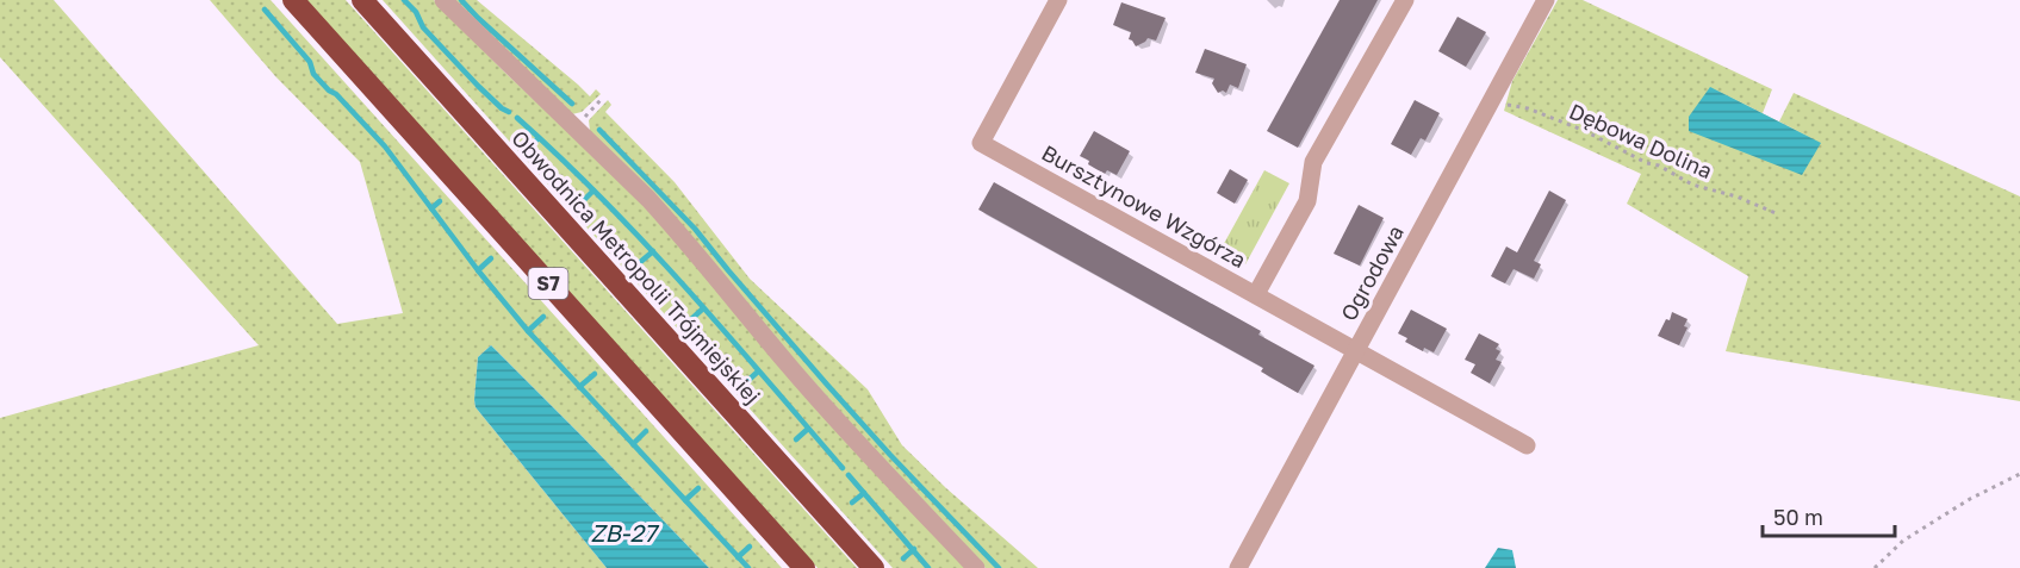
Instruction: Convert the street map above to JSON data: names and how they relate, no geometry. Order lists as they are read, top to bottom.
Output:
{
  "streets": {
    "highway": ["Obwodnica Metropolii Trójmiejskiej", "S7"],
    "street": ["Bursztynowe Wzgórza", "Ogrodowa"],
    "path": ["Dębowa Dolina"]
  },
  "crossings": [
    ["Dębowa Dolina", "Ogrodowa"],
    ["Bursztynowe Wzgórza", "Ogrodowa"]
  ],
  "water": ["ZB-27"],
  "scale_bar": "50 m"
}
